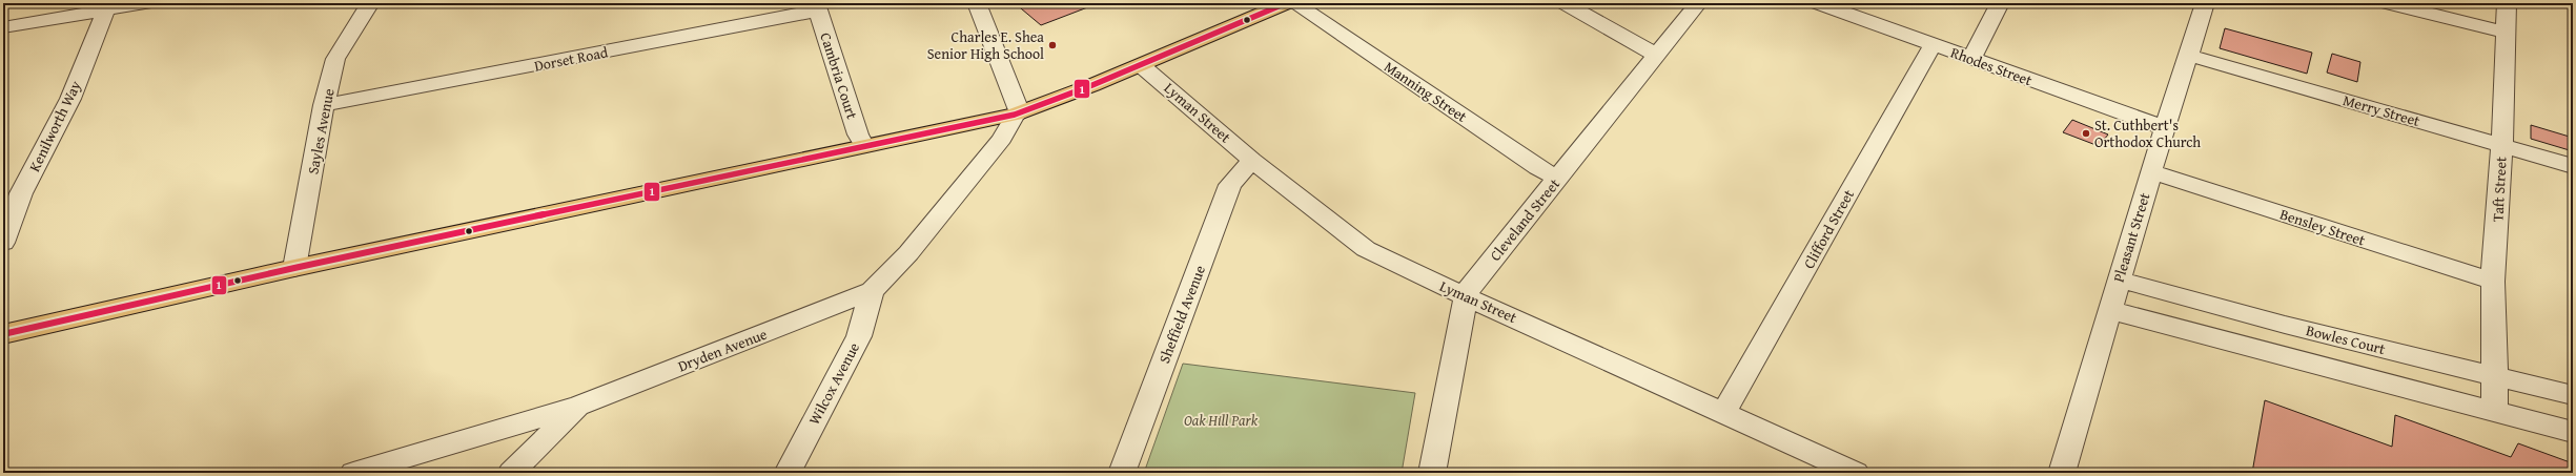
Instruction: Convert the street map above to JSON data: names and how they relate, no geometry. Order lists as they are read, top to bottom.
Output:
{
  "streets": {
    "street": [
      "Dorset Road",
      "Rhodes Street",
      "Cambria Court",
      "Manning Street",
      "Merry Street",
      "Lyman Street",
      "Kenilworth Way",
      "Sayles Avenue",
      "Taft Street",
      "Cleveland Street",
      "Bensley Street",
      "Clifford Street",
      "Pleasant Street",
      "Sheffield Avenue",
      "Bowles Court",
      "Dryden Avenue",
      "Wilcox Avenue"
    ]
  },
  "crossings": [
    ["Dorset Road", "Cambria Court"],
    ["Dorset Road", "Sayles Avenue"],
    ["Rhodes Street", "Clifford Street"],
    ["Rhodes Street", "Pleasant Street"],
    ["Manning Street", "Cleveland Street"],
    ["Merry Street", "Taft Street"],
    ["Merry Street", "Pleasant Street"],
    ["Lyman Street", "Cleveland Street"],
    ["Lyman Street", "Clifford Street"],
    ["Lyman Street", "Sheffield Avenue"],
    ["Taft Street", "Bensley Street"],
    ["Taft Street", "Bowles Court"],
    ["Bensley Street", "Pleasant Street"],
    ["Pleasant Street", "Bowles Court"],
    ["Dryden Avenue", "Wilcox Avenue"]
  ],
  "parks": ["Oak Hill Park"],
  "places": ["Charles E. Shea Senior High School", "St. Cuthbert's Orthodox Church"],
  "lines": ["transit line 1"]
}
